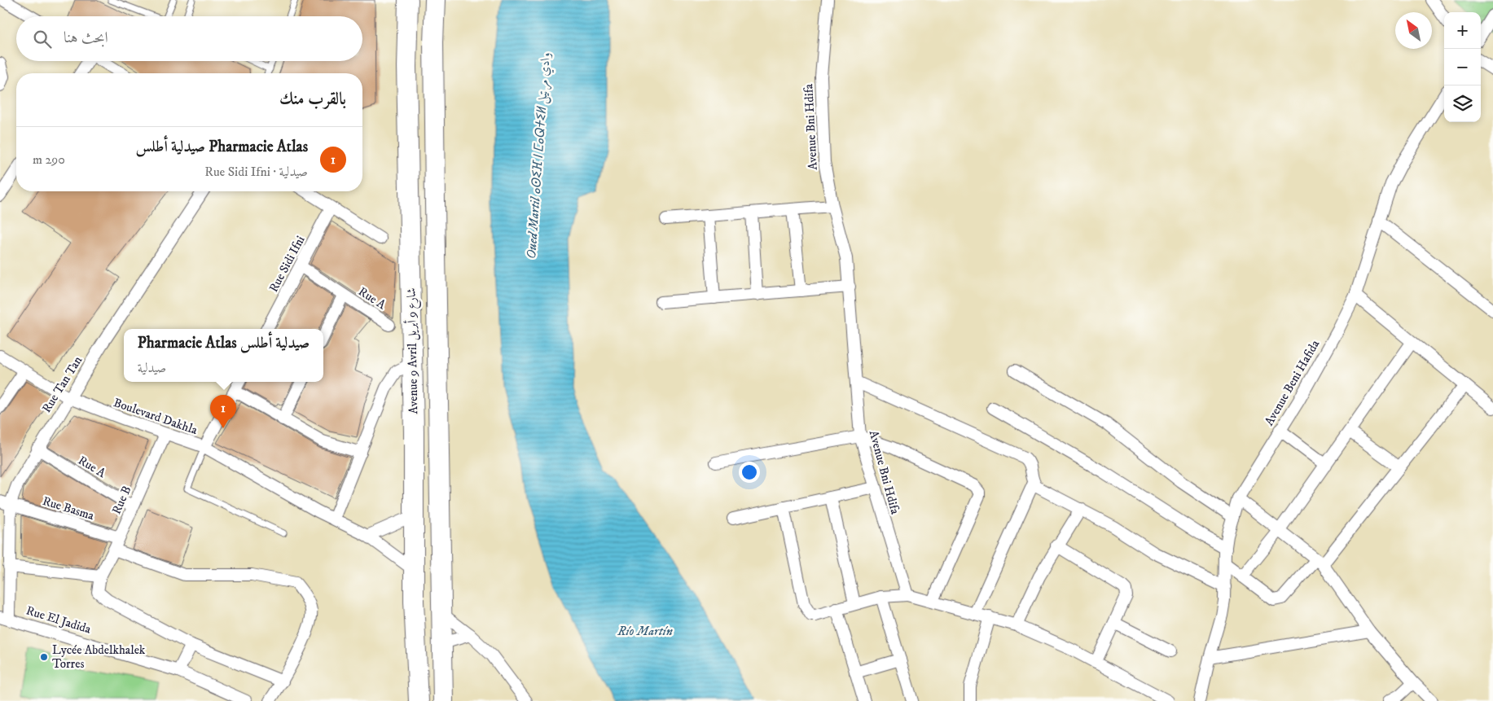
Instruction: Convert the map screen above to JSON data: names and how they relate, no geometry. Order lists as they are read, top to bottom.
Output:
{
  "streets": {
    "highway": ["Avenue 9 Avril شارع 9 أبريل"],
    "street": [
      "Avenue Bni Hdifa",
      "Rue Sidi Ifni",
      "Rue A",
      "Avenue Beni Hafida",
      "Rue Tan Tan",
      "Boulevard Dakhla",
      "Rue B",
      "Rue Basma",
      "Rue El Jadida"
    ]
  },
  "crossings": [
    ["Rue Sidi Ifni", "Rue A"],
    ["Rue A", "Rue Tan Tan"],
    ["Rue A", "Rue B"],
    ["Avenue 9 Avril شارع 9 أبريل", "Boulevard Dakhla"],
    ["Rue Tan Tan", "Boulevard Dakhla"],
    ["Rue Tan Tan", "Rue Basma"],
    ["Rue Tan Tan", "Rue El Jadida"],
    ["Boulevard Dakhla", "Rue B"],
    ["Rue B", "Rue Basma"]
  ],
  "water": ["Oued Martil ⴰⵙⵉⴼ ⵏ ⵎⴰⵕⵜⵉⵍ وادي مرتيل", "Río Martín"],
  "places": ["Lycée Abdelkhalek Torres"],
  "north": "top left",
  "page": {
    "map_buttons": ["+", "−"],
    "search": "ابحث هنا",
    "heading": "بالقرب منك",
    "list": [
      {
        "mark": "1",
        "name": "Pharmacie Atlas صيدلية أطلس",
        "note": "صيدلية · Rue Sidi Ifni",
        "value": "290 m"
      }
    ],
    "popup": ["Pharmacie Atlas صيدلية أطلس", "صيدلية"],
    "pins": "1"
  }
}
